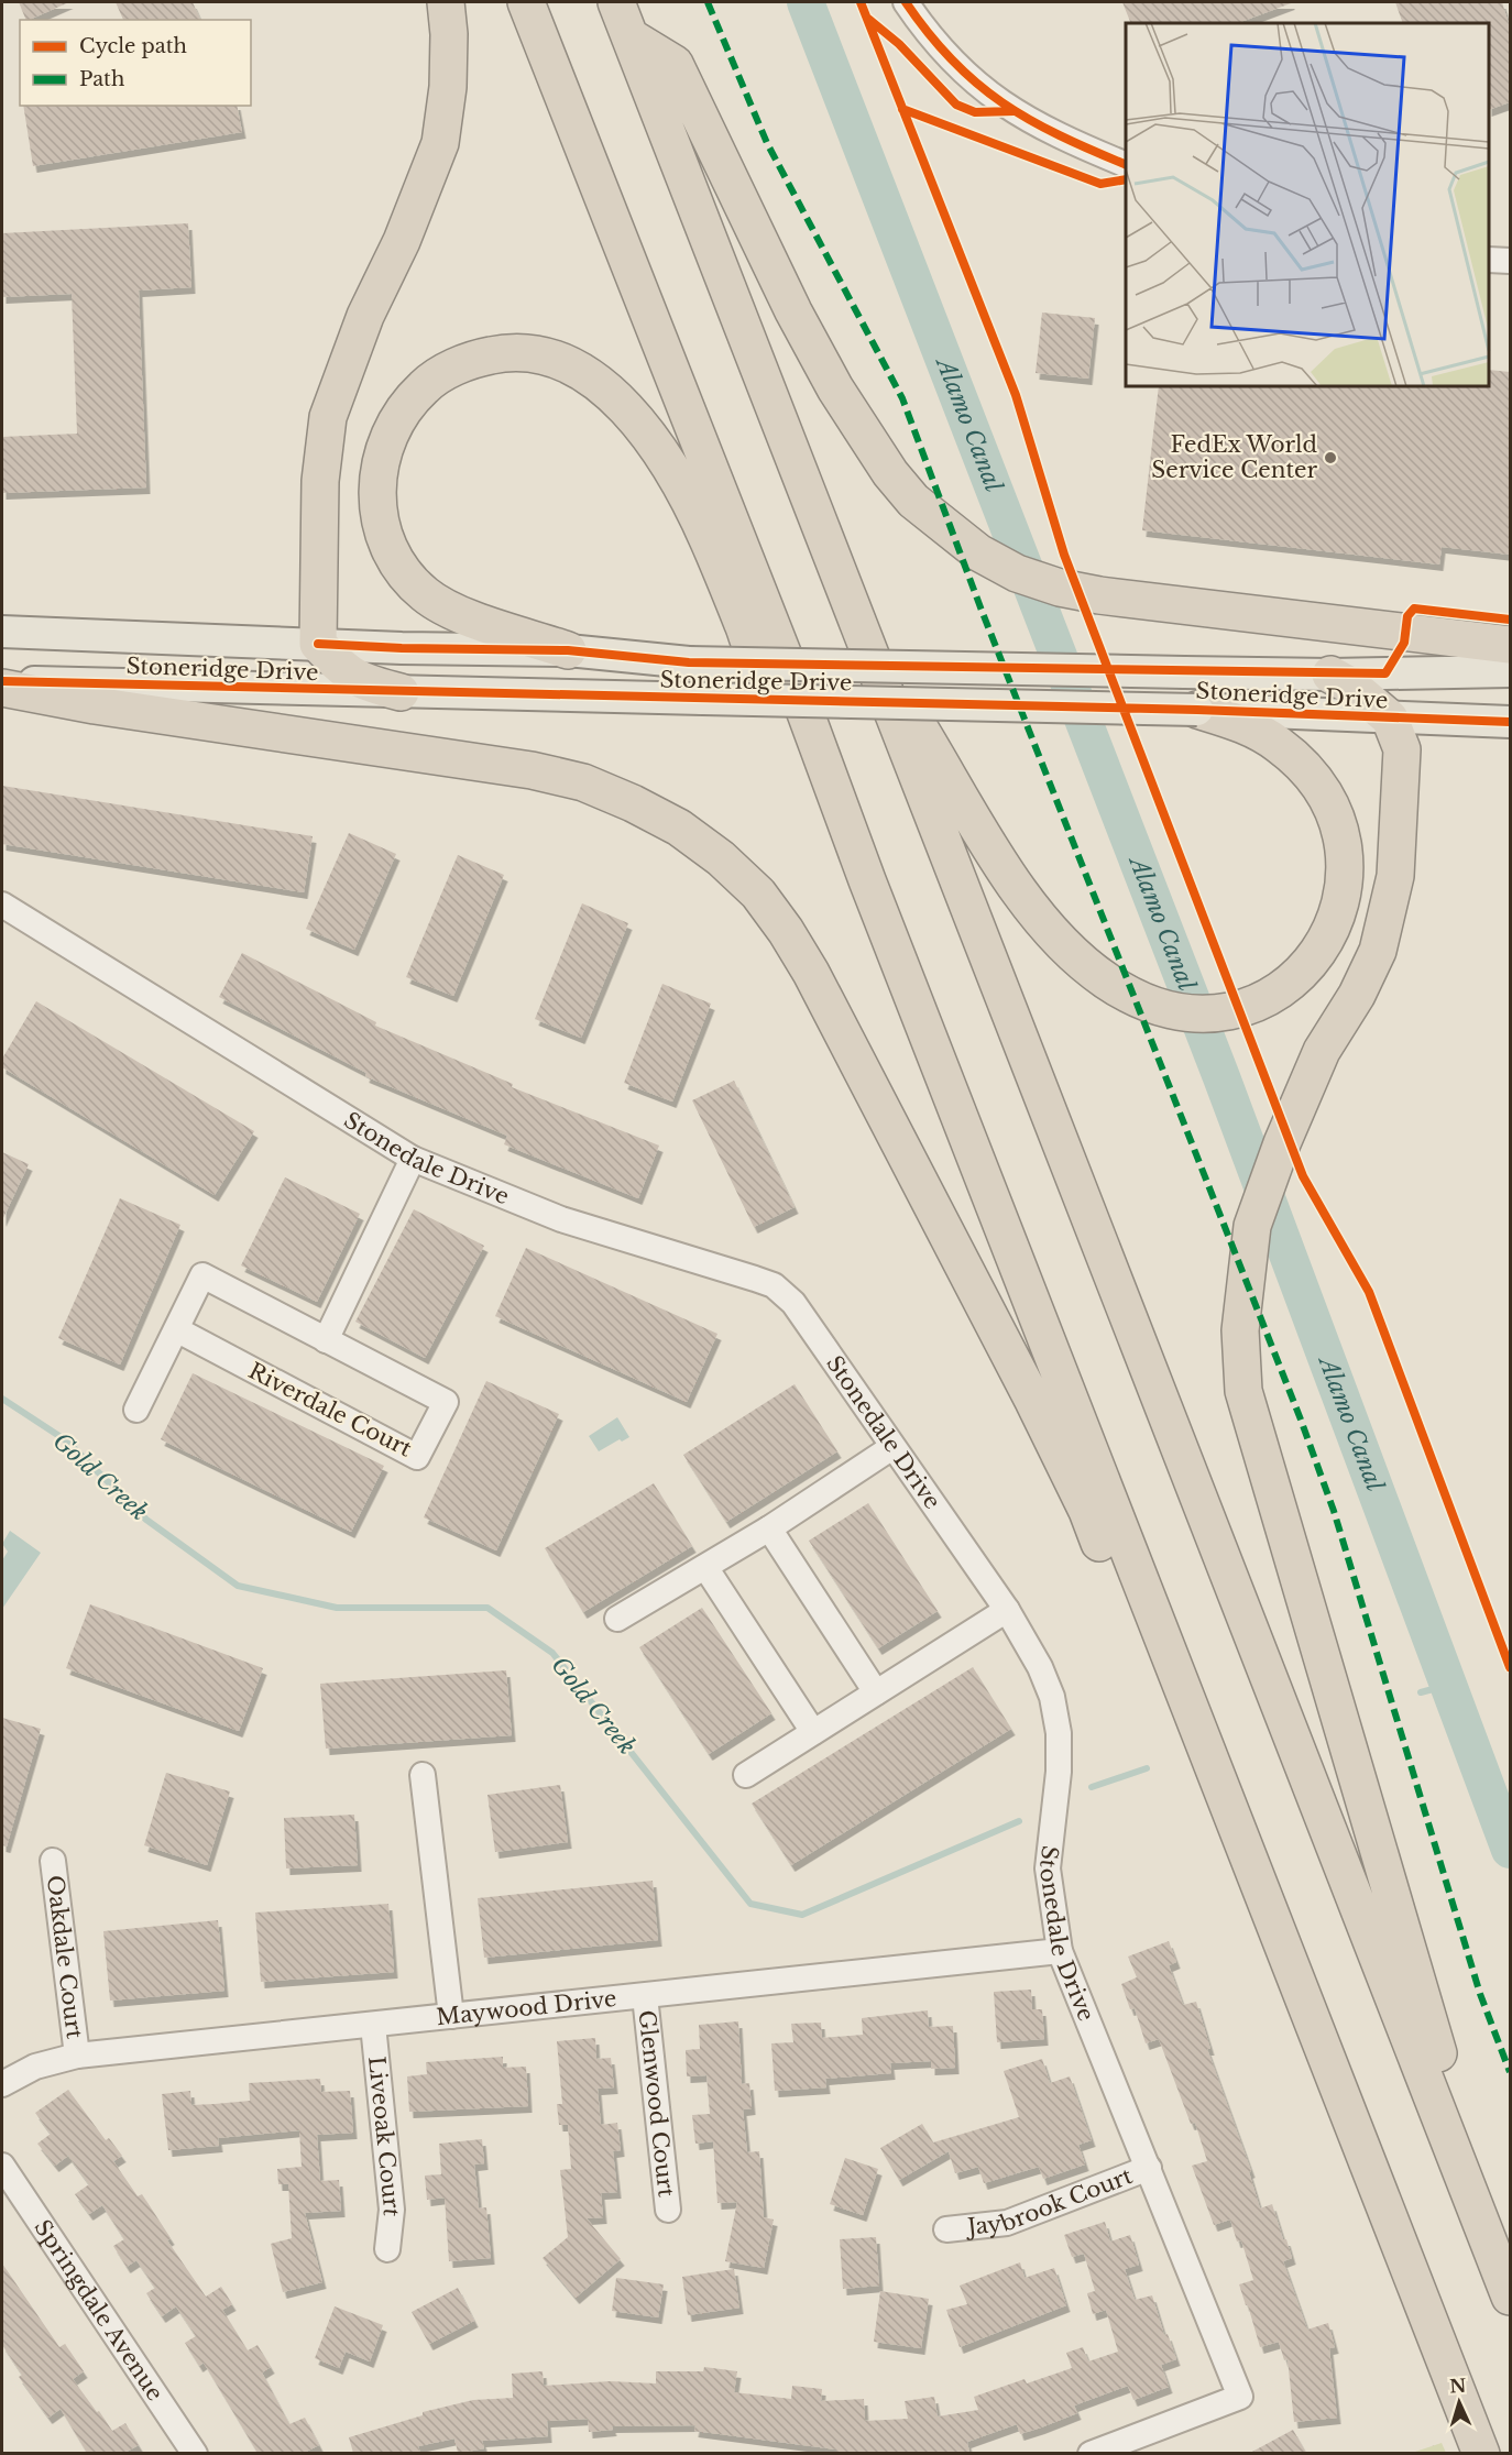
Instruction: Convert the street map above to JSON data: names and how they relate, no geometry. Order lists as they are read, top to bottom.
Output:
{
  "streets": {
    "main road": ["Stoneridge Drive"],
    "street": [
      "Stonedale Drive",
      "Riverdale Court",
      "Oakdale Court",
      "Maywood Drive",
      "Glenwood Court",
      "Liveoak Court",
      "Jaybrook Court",
      "Springdale Avenue"
    ]
  },
  "crossings": [
    ["Stonedale Drive", "Maywood Drive"],
    ["Stonedale Drive", "Jaybrook Court"],
    ["Oakdale Court", "Maywood Drive"],
    ["Maywood Drive", "Glenwood Court"],
    ["Maywood Drive", "Liveoak Court"]
  ],
  "water": ["Alamo Canal", "Gold Creek"],
  "places": ["FedEx World Service Center"],
  "legend": ["Cycle path", "Path"],
  "north": "top"
}
